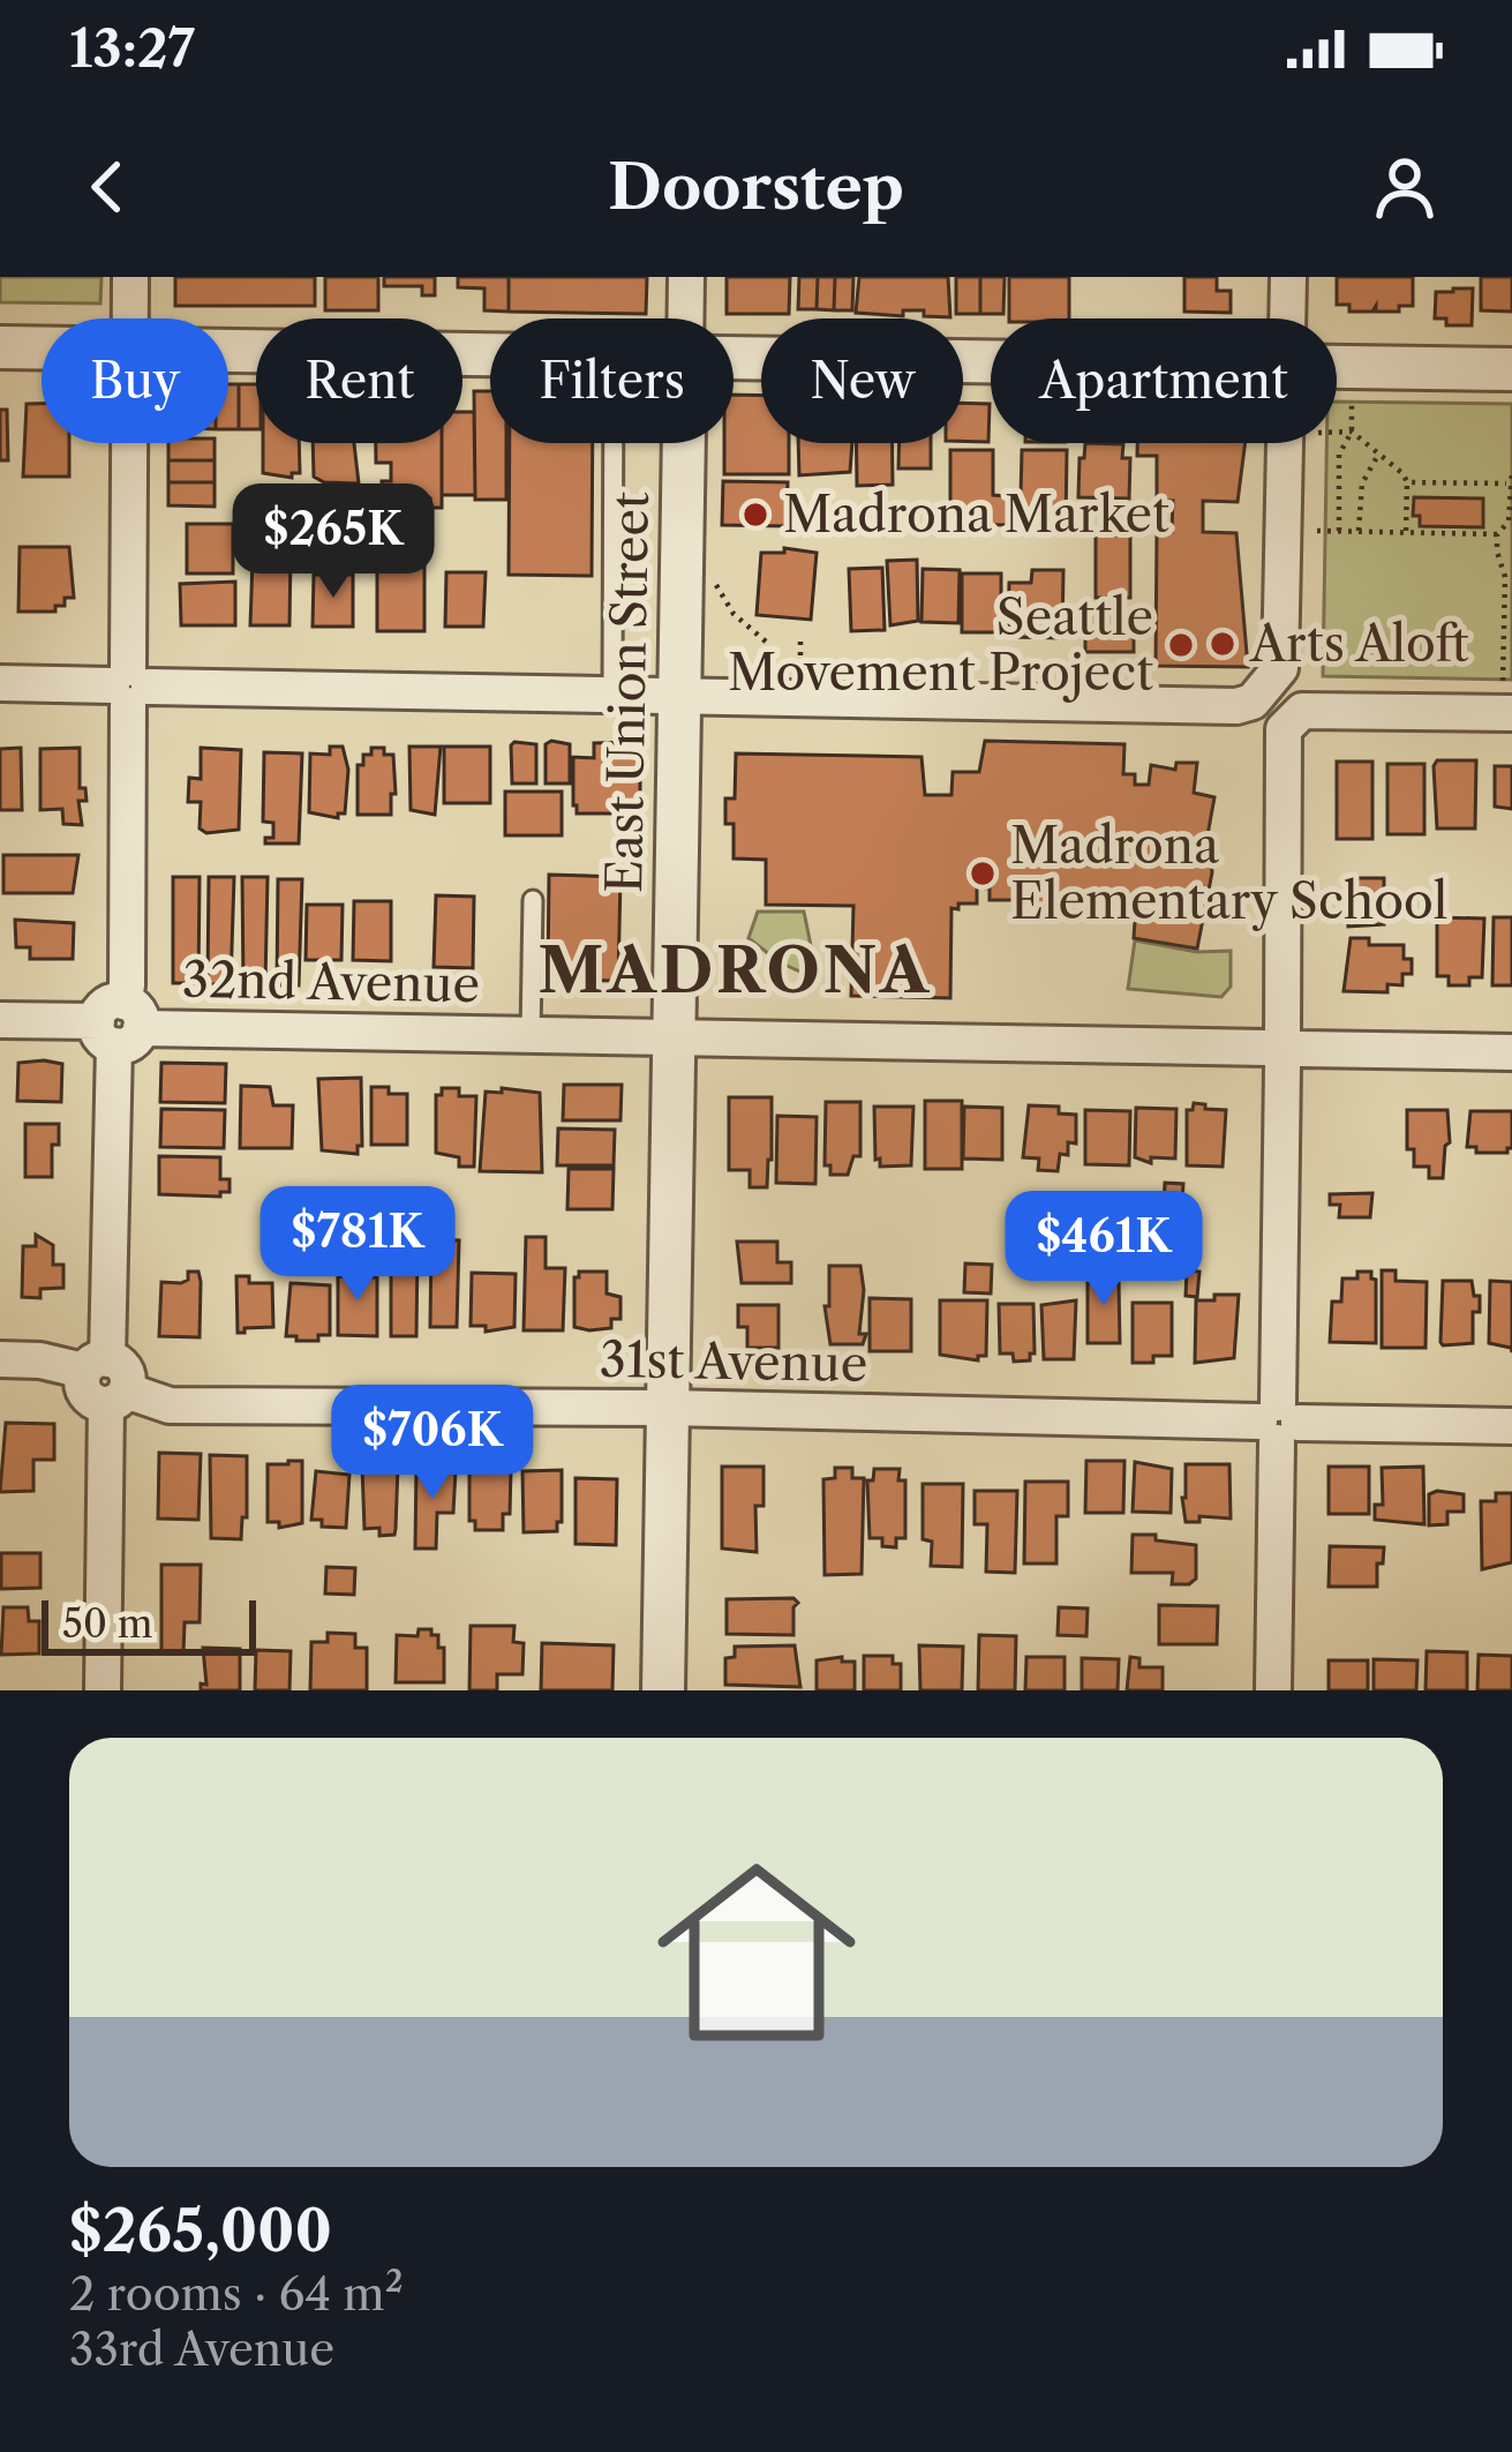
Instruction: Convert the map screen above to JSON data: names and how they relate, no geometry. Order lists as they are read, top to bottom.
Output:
{
  "streets": {
    "street": ["East Union Street", "32nd Avenue", "31st Avenue"]
  },
  "crossings": [
    ["East Union Street", "32nd Avenue"],
    ["East Union Street", "31st Avenue"]
  ],
  "districts": ["MADRONA"],
  "places": [
    "Madrona Market",
    "Arts Aloft",
    "Seattle Movement Project",
    "Madrona Elementary School"
  ],
  "scale_bar": "50 m",
  "page": {
    "status": "13:27",
    "header": "Doorstep",
    "chip": [
      "Buy",
      "Rent",
      "Filters",
      "New",
      "Apartment"
    ],
    "price": [
      "$265K",
      "$781K",
      "$461K",
      "$706K"
    ],
    "scale": "50 m",
    "list": [
      {
        "name": "$265,000",
        "note": "2 rooms · 64 m² · 33rd Avenue"
      }
    ]
  }
}
